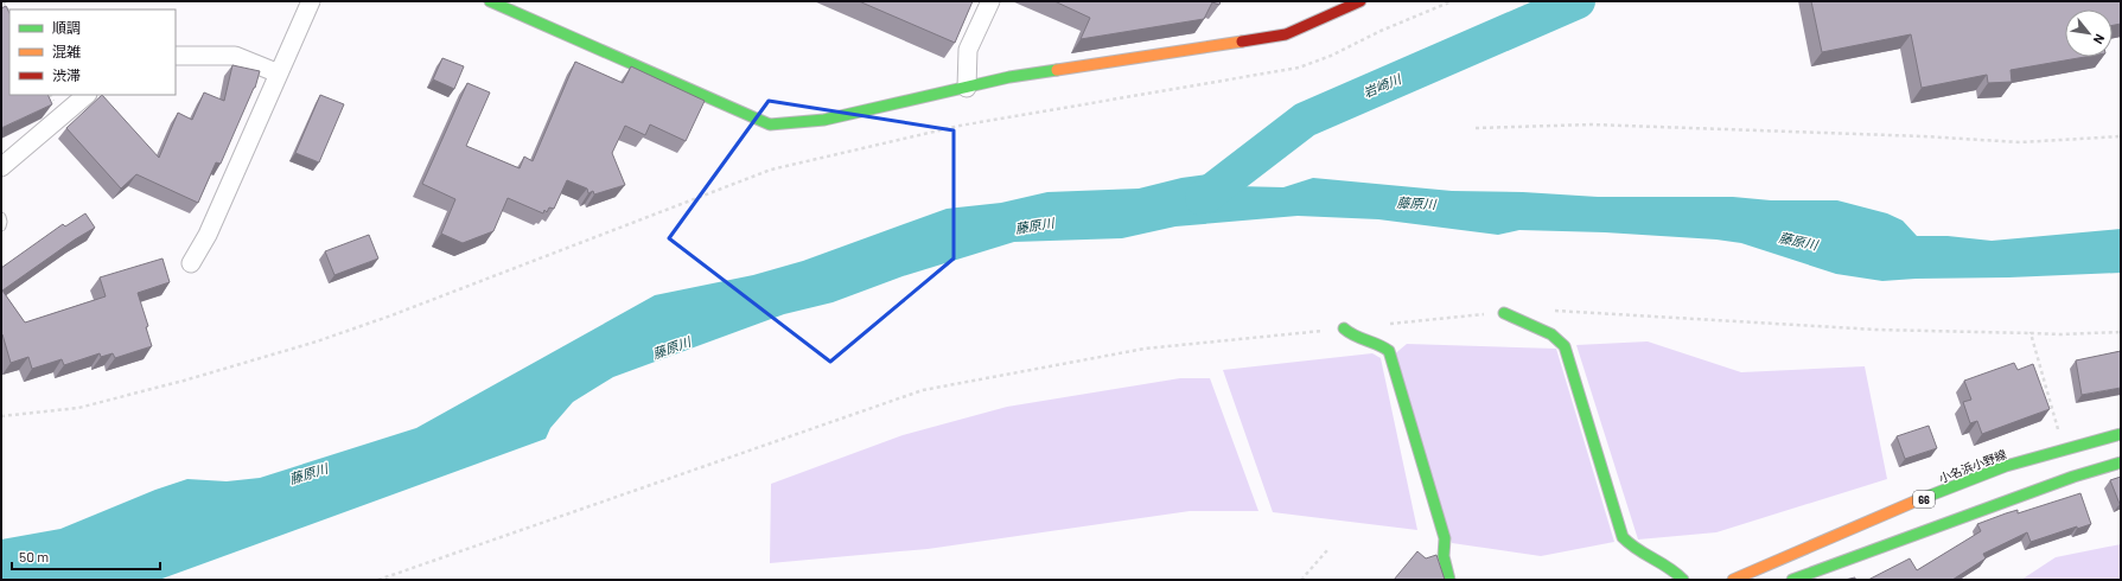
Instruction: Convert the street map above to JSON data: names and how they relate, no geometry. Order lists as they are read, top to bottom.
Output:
{
  "streets": {
    "street": ["小名浜小野線", "66"]
  },
  "water": ["岩崎川", "藤原川"],
  "legend": ["順調", "混雑", "渋滞"],
  "scale_bar": "50 m",
  "north": "bottom right"
}
